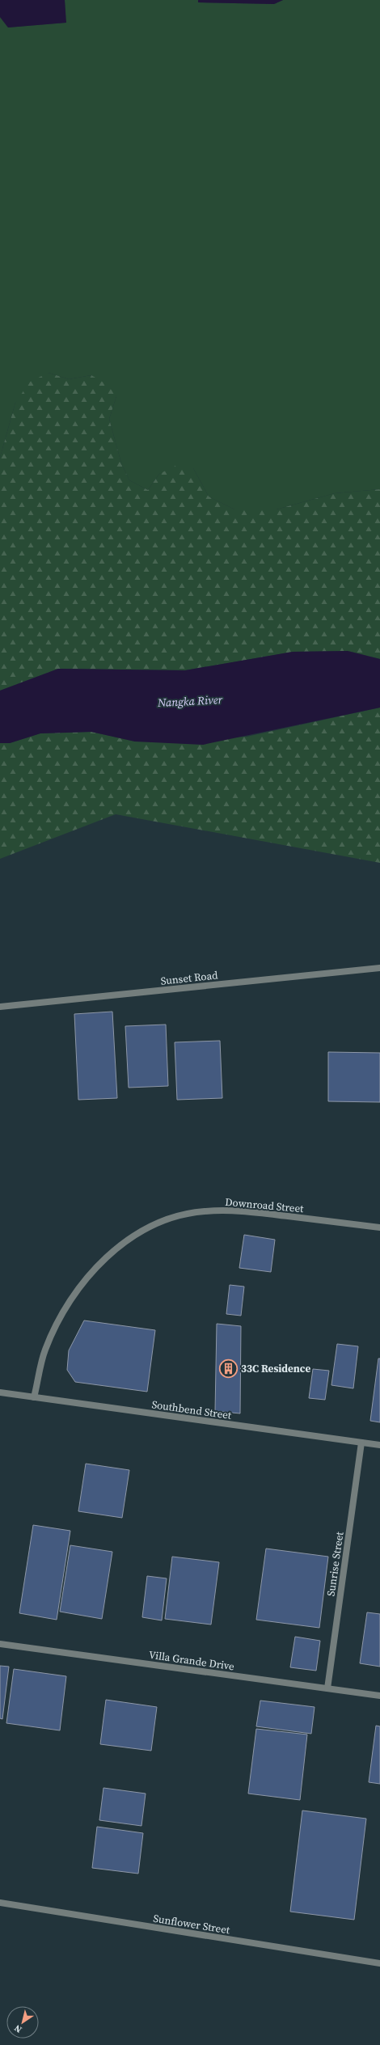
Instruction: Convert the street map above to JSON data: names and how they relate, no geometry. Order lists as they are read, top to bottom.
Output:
{
  "streets": {
    "street": [
      "Sunset Road",
      "Downroad Street",
      "Southbend Street",
      "Sunrise Street",
      "Villa Grande Drive",
      "Sunflower Street"
    ]
  },
  "crossings": [
    ["Downroad Street", "Southbend Street"],
    ["Southbend Street", "Sunrise Street"],
    ["Sunrise Street", "Villa Grande Drive"]
  ],
  "water": ["Nangka River"],
  "places": {
    "building": ["33C Residence"]
  },
  "north": "bottom left"
}
